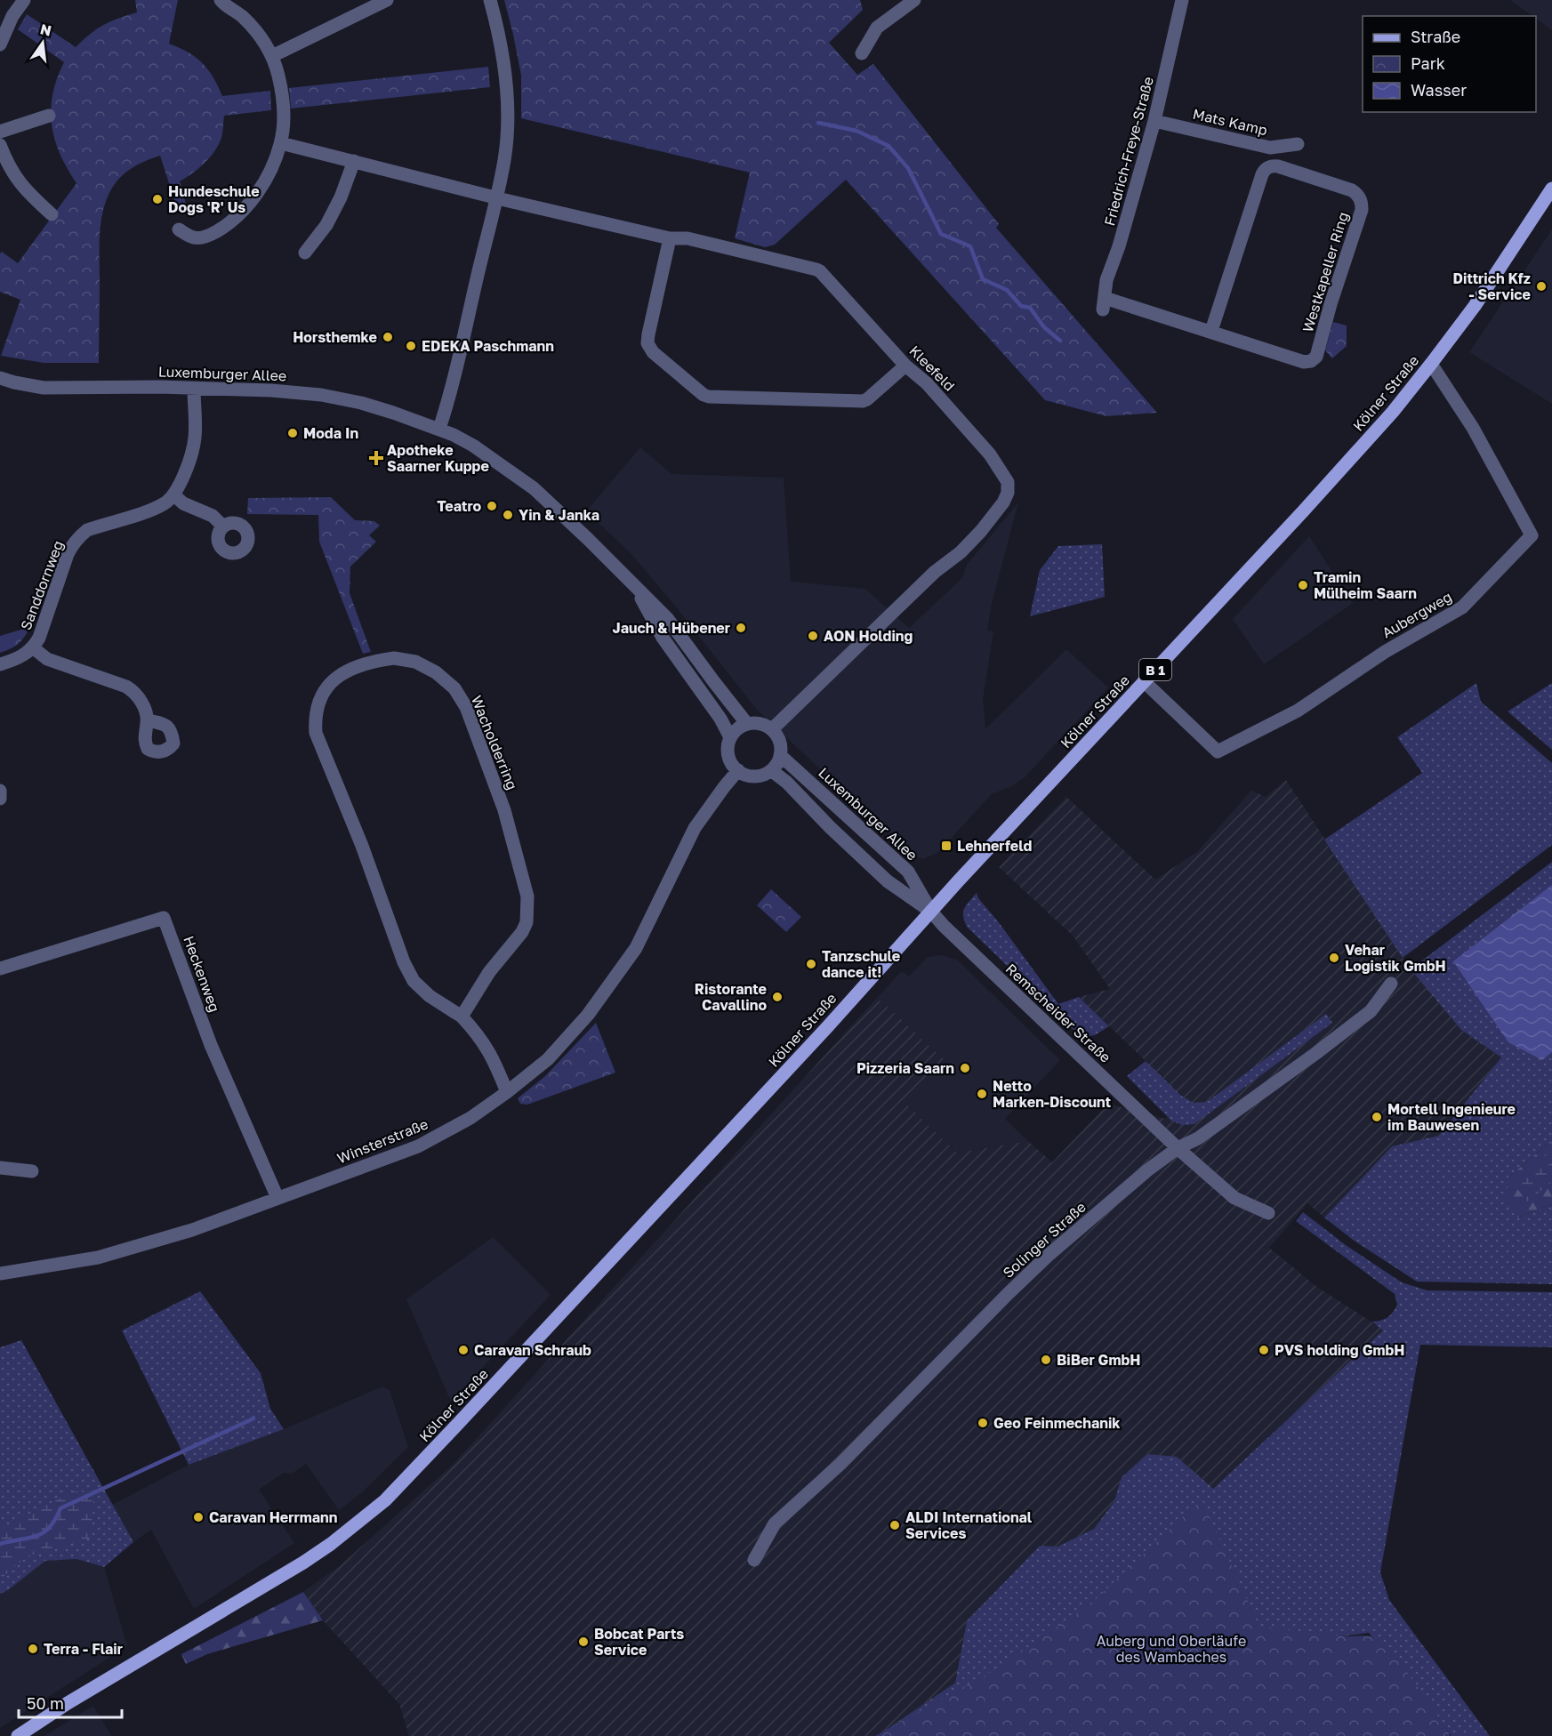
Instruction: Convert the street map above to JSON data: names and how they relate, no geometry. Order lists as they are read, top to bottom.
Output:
{
  "streets": {
    "main road": ["Kölner Straße", "B 1"],
    "street": [
      "Mats Kamp",
      "Friedrich-Freye-Straße",
      "Westkapeller Ring",
      "Kleefeld",
      "Luxemburger Allee",
      "Sanddornweg",
      "Aubergweg",
      "Wacholderring",
      "Heckenweg",
      "Remscheider Straße",
      "Winsterstraße",
      "Solinger Straße"
    ]
  },
  "crossings": [
    ["Mats Kamp", "Friedrich-Freye-Straße"],
    ["Friedrich-Freye-Straße", "Westkapeller Ring"],
    ["Kleefeld", "Luxemburger Allee"],
    ["Kleefeld", "Winsterstraße"],
    ["Luxemburger Allee", "Kölner Straße"],
    ["Luxemburger Allee", "Remscheider Straße"],
    ["Luxemburger Allee", "Winsterstraße"],
    ["Kölner Straße", "Aubergweg"],
    ["Kölner Straße", "Remscheider Straße"],
    ["Wacholderring", "Winsterstraße"],
    ["Heckenweg", "Winsterstraße"],
    ["Remscheider Straße", "Solinger Straße"]
  ],
  "parks": ["Auberg und Oberläufe des Wambaches"],
  "places": {
    "other": [
      "Hundeschule Dogs 'R' Us",
      "Dittrich Kfz - Service",
      "Horsthemke",
      "EDEKA Paschmann",
      "Moda In",
      "Teatro",
      "Yin & Janka",
      "Tramin Mülheim Saarn",
      "Jauch & Hübener",
      "AON Holding",
      "Vehar Logistik GmbH",
      "Tanzschule dance it!",
      "Ristorante Cavallino",
      "Pizzeria Saarn",
      "Netto Marken-Discount",
      "Mortell Ingenieure im Bauwesen",
      "Caravan Schraub",
      "PVS holding GmbH",
      "BiBer GmbH",
      "Geo Feinmechanik",
      "Caravan Herrmann",
      "ALDI International Services",
      "Bobcat Parts Service",
      "Terra - Flair"
    ],
    "health": ["Apotheke Saarner Kuppe"],
    "transit": ["Lehnerfeld"]
  },
  "legend": ["Straße", "Park", "Wasser"],
  "scale_bar": "50 m",
  "north": "top"
}
